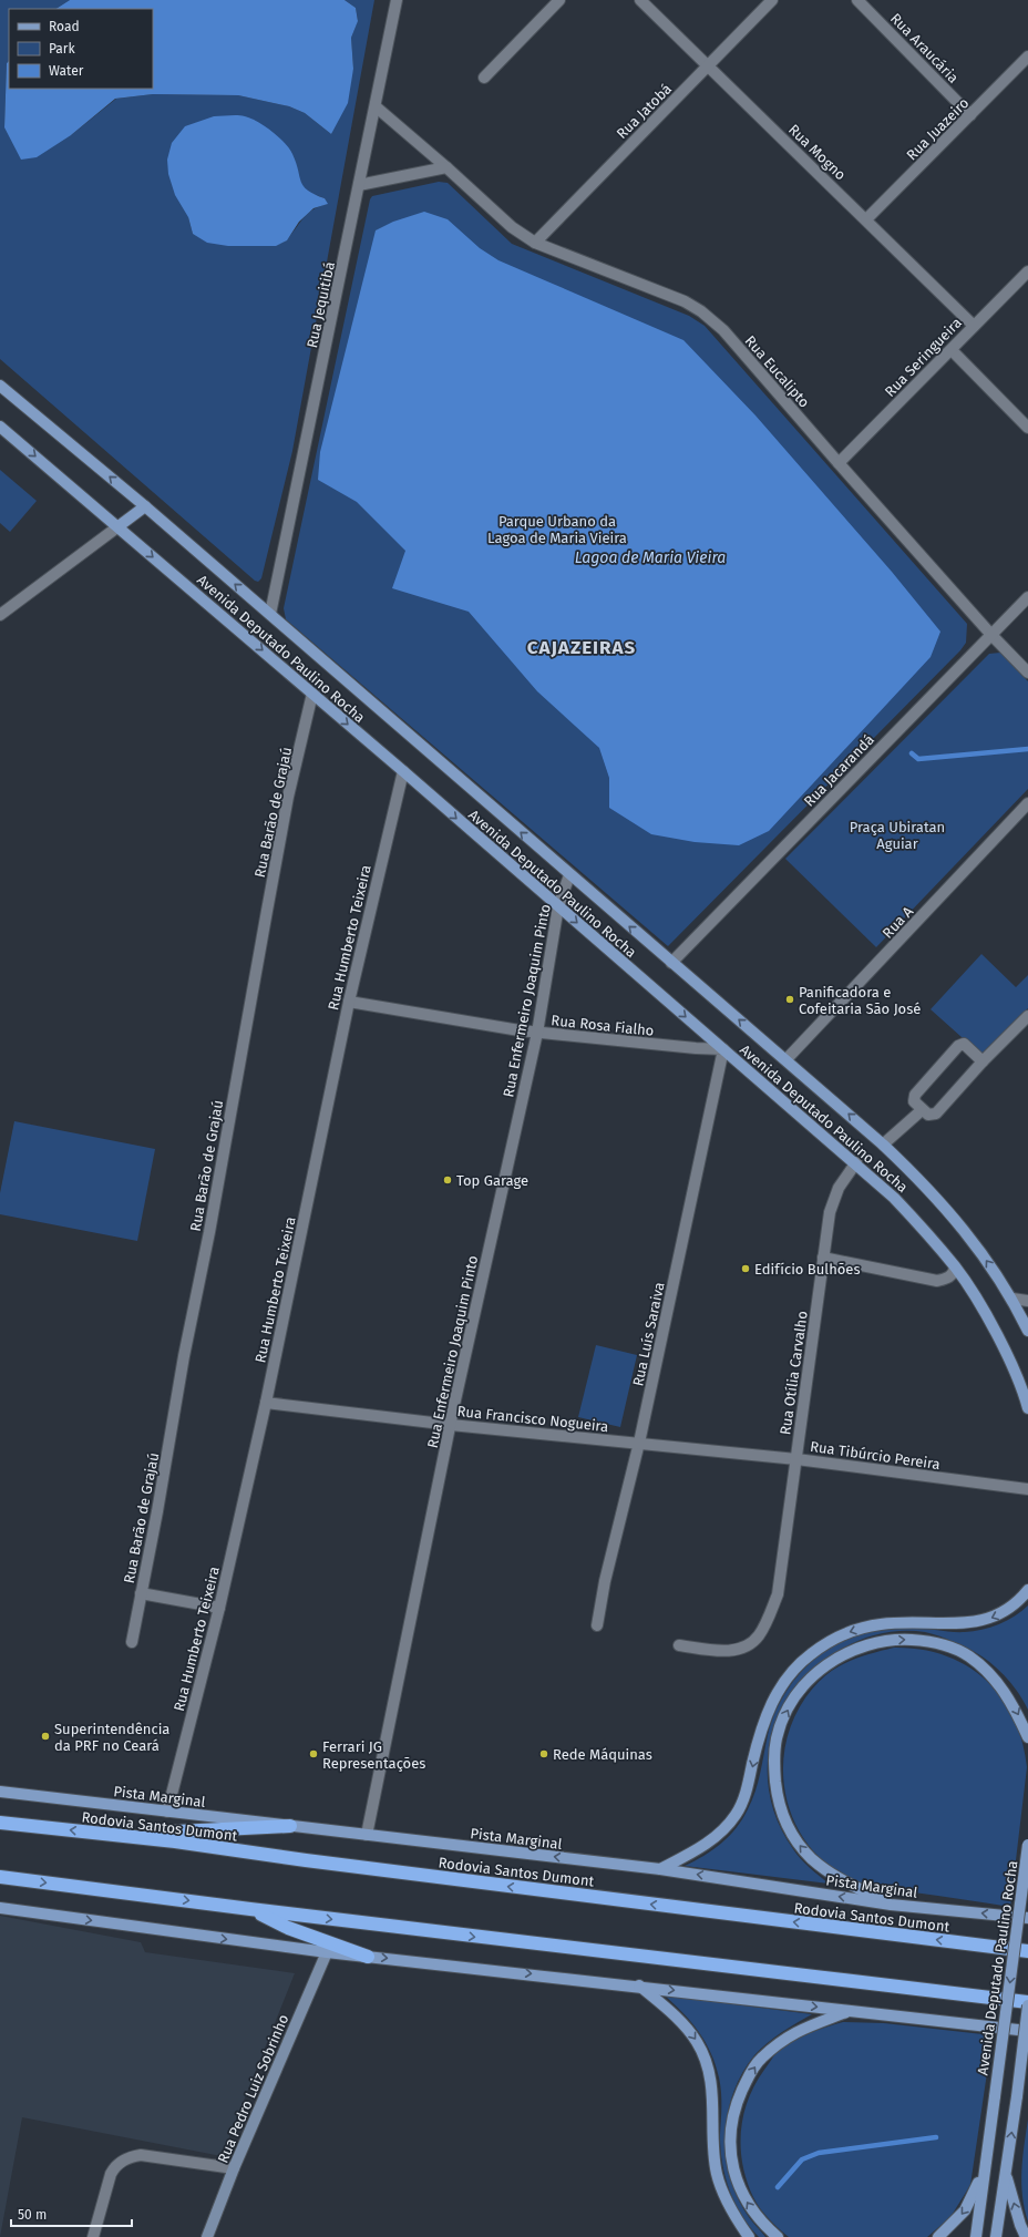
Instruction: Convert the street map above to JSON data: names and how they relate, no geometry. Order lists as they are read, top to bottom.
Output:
{
  "streets": {
    "highway": ["Rodovia Santos Dumont"],
    "main road": ["Avenida Deputado Paulino Rocha", "Pista Marginal"],
    "street": [
      "Rua Araucária",
      "Rua Jatobá",
      "Rua Juazeiro",
      "Rua Mogno",
      "Rua Jequitibá",
      "Rua Seringueira",
      "Rua Eucalipto",
      "Rua Jacarandá",
      "Rua Barão de Grajaú",
      "Rua A",
      "Rua Humberto Teixeira",
      "Rua Enfermeiro Joaquim Pinto",
      "Rua Rosa Fialho",
      "Rua Luís Saraiva",
      "Rua Otília Carvalho",
      "Rua Francisco Nogueira",
      "Rua Tibúrcio Pereira",
      "Rua Pedro Luiz Sobrinho"
    ]
  },
  "crossings": [
    ["Rua Araucária", "Rua Juazeiro"],
    ["Rua Jatobá", "Rua Mogno"],
    ["Rua Jatobá", "Rua Eucalipto"],
    ["Rua Juazeiro", "Rua Mogno"],
    ["Rua Mogno", "Rua Seringueira"],
    ["Rua Jequitibá", "Rua Eucalipto"],
    ["Rua Jequitibá", "Avenida Deputado Paulino Rocha"],
    ["Rua Seringueira", "Rua Eucalipto"],
    ["Rua Eucalipto", "Rua Jacarandá"],
    ["Avenida Deputado Paulino Rocha", "Rua Jacarandá"],
    ["Avenida Deputado Paulino Rocha", "Rua Barão de Grajaú"],
    ["Avenida Deputado Paulino Rocha", "Rua A"],
    ["Avenida Deputado Paulino Rocha", "Rua Humberto Teixeira"],
    ["Avenida Deputado Paulino Rocha", "Rua Enfermeiro Joaquim Pinto"],
    ["Avenida Deputado Paulino Rocha", "Rua Rosa Fialho"],
    ["Avenida Deputado Paulino Rocha", "Rua Luís Saraiva"],
    ["Avenida Deputado Paulino Rocha", "Rua Otília Carvalho"],
    ["Rua Humberto Teixeira", "Rua Rosa Fialho"],
    ["Rua Humberto Teixeira", "Rua Francisco Nogueira"],
    ["Rua Humberto Teixeira", "Pista Marginal"],
    ["Rua Enfermeiro Joaquim Pinto", "Rua Rosa Fialho"],
    ["Rua Enfermeiro Joaquim Pinto", "Rua Francisco Nogueira"],
    ["Rua Enfermeiro Joaquim Pinto", "Pista Marginal"],
    ["Rua Rosa Fialho", "Rua Luís Saraiva"],
    ["Rua Luís Saraiva", "Rua Francisco Nogueira"],
    ["Rua Luís Saraiva", "Rua Tibúrcio Pereira"],
    ["Rua Otília Carvalho", "Rua Tibúrcio Pereira"],
    ["Rua Francisco Nogueira", "Rua Tibúrcio Pereira"]
  ],
  "one_way": ["Pista Marginal"],
  "districts": ["CAJAZEIRAS"],
  "water": ["Lagoa de Maria Vieira"],
  "parks": ["Parque Urbano da Lagoa de Maria Vieira", "Praça Ubiratan Aguiar"],
  "places": [
    "Panificadora e Cofeitaria São José",
    "Top Garage",
    "Edifício Bulhões",
    "Superintendência da PRF no Ceará",
    "Ferrari JG Representações",
    "Rede Máquinas"
  ],
  "legend": ["Road", "Park", "Water"],
  "scale_bar": "50 m"
}
